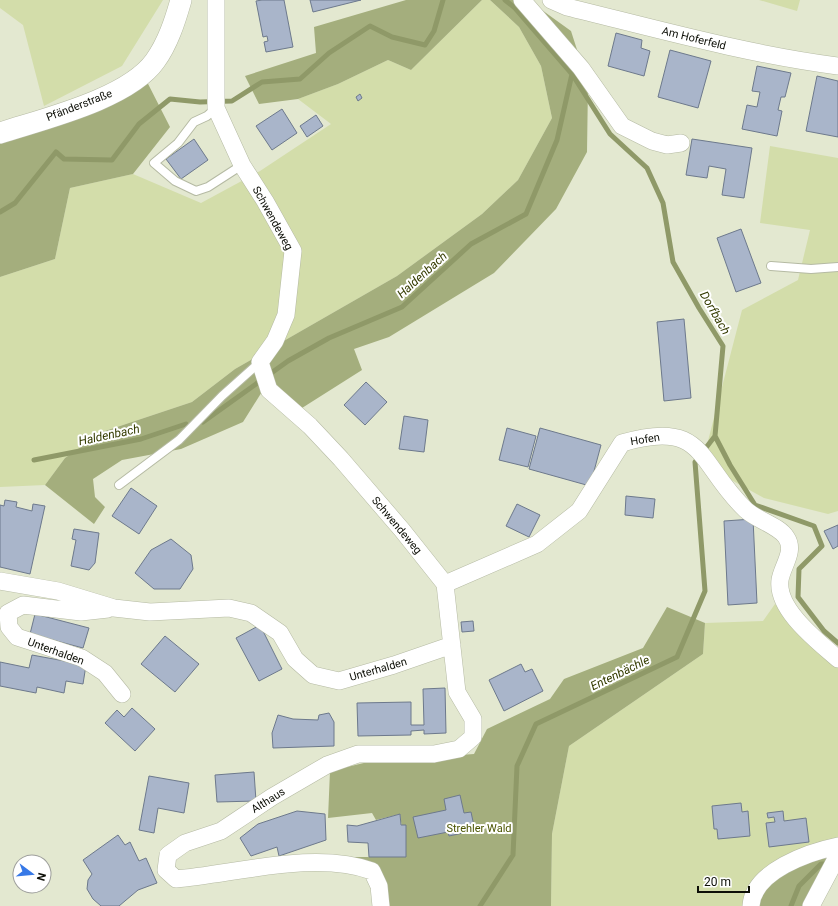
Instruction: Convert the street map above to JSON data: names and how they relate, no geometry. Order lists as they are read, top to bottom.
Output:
{
  "streets": {
    "street": [
      "Am Hoferfeld",
      "Pfänderstraße",
      "Schwendeweg",
      "Hofen",
      "Unterhalden",
      "Althaus"
    ]
  },
  "crossings": [
    ["Schwendeweg", "Hofen"],
    ["Schwendeweg", "Althaus"],
    ["Hofen", "Althaus"],
    ["Unterhalden", "Althaus"]
  ],
  "water": ["Haldenbach", "Dorfbach", "Entenbächle"],
  "parks": ["Strehler Wald"],
  "scale_bar": "20 m",
  "north": "right"
}
